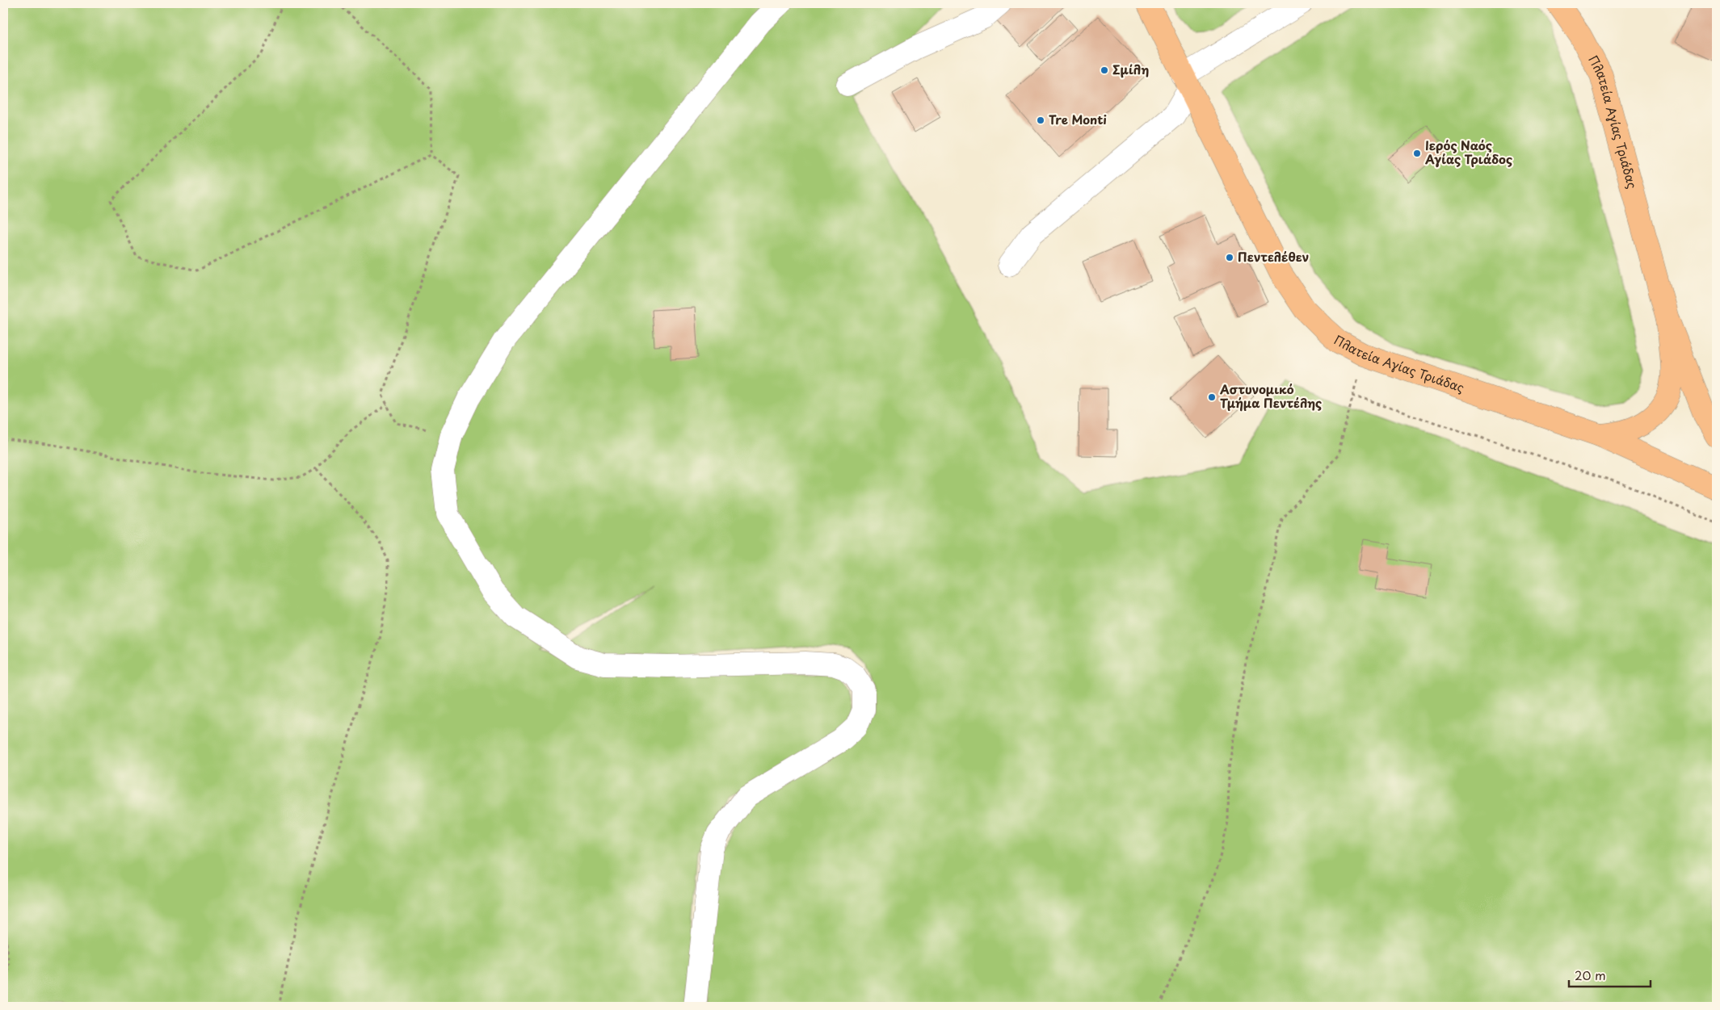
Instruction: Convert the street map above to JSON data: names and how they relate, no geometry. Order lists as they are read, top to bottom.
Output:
{
  "streets": {
    "main road": ["Πλατεία Αγίας Τριάδας"]
  },
  "places": [
    "Σμίλη",
    "Tre Monti",
    "Ιερός Ναός Αγίας Τριάδος",
    "Πεντελέθεν",
    "Αστυνομικό Τμήμα Πεντέλης"
  ],
  "scale_bar": "20 m"
}
